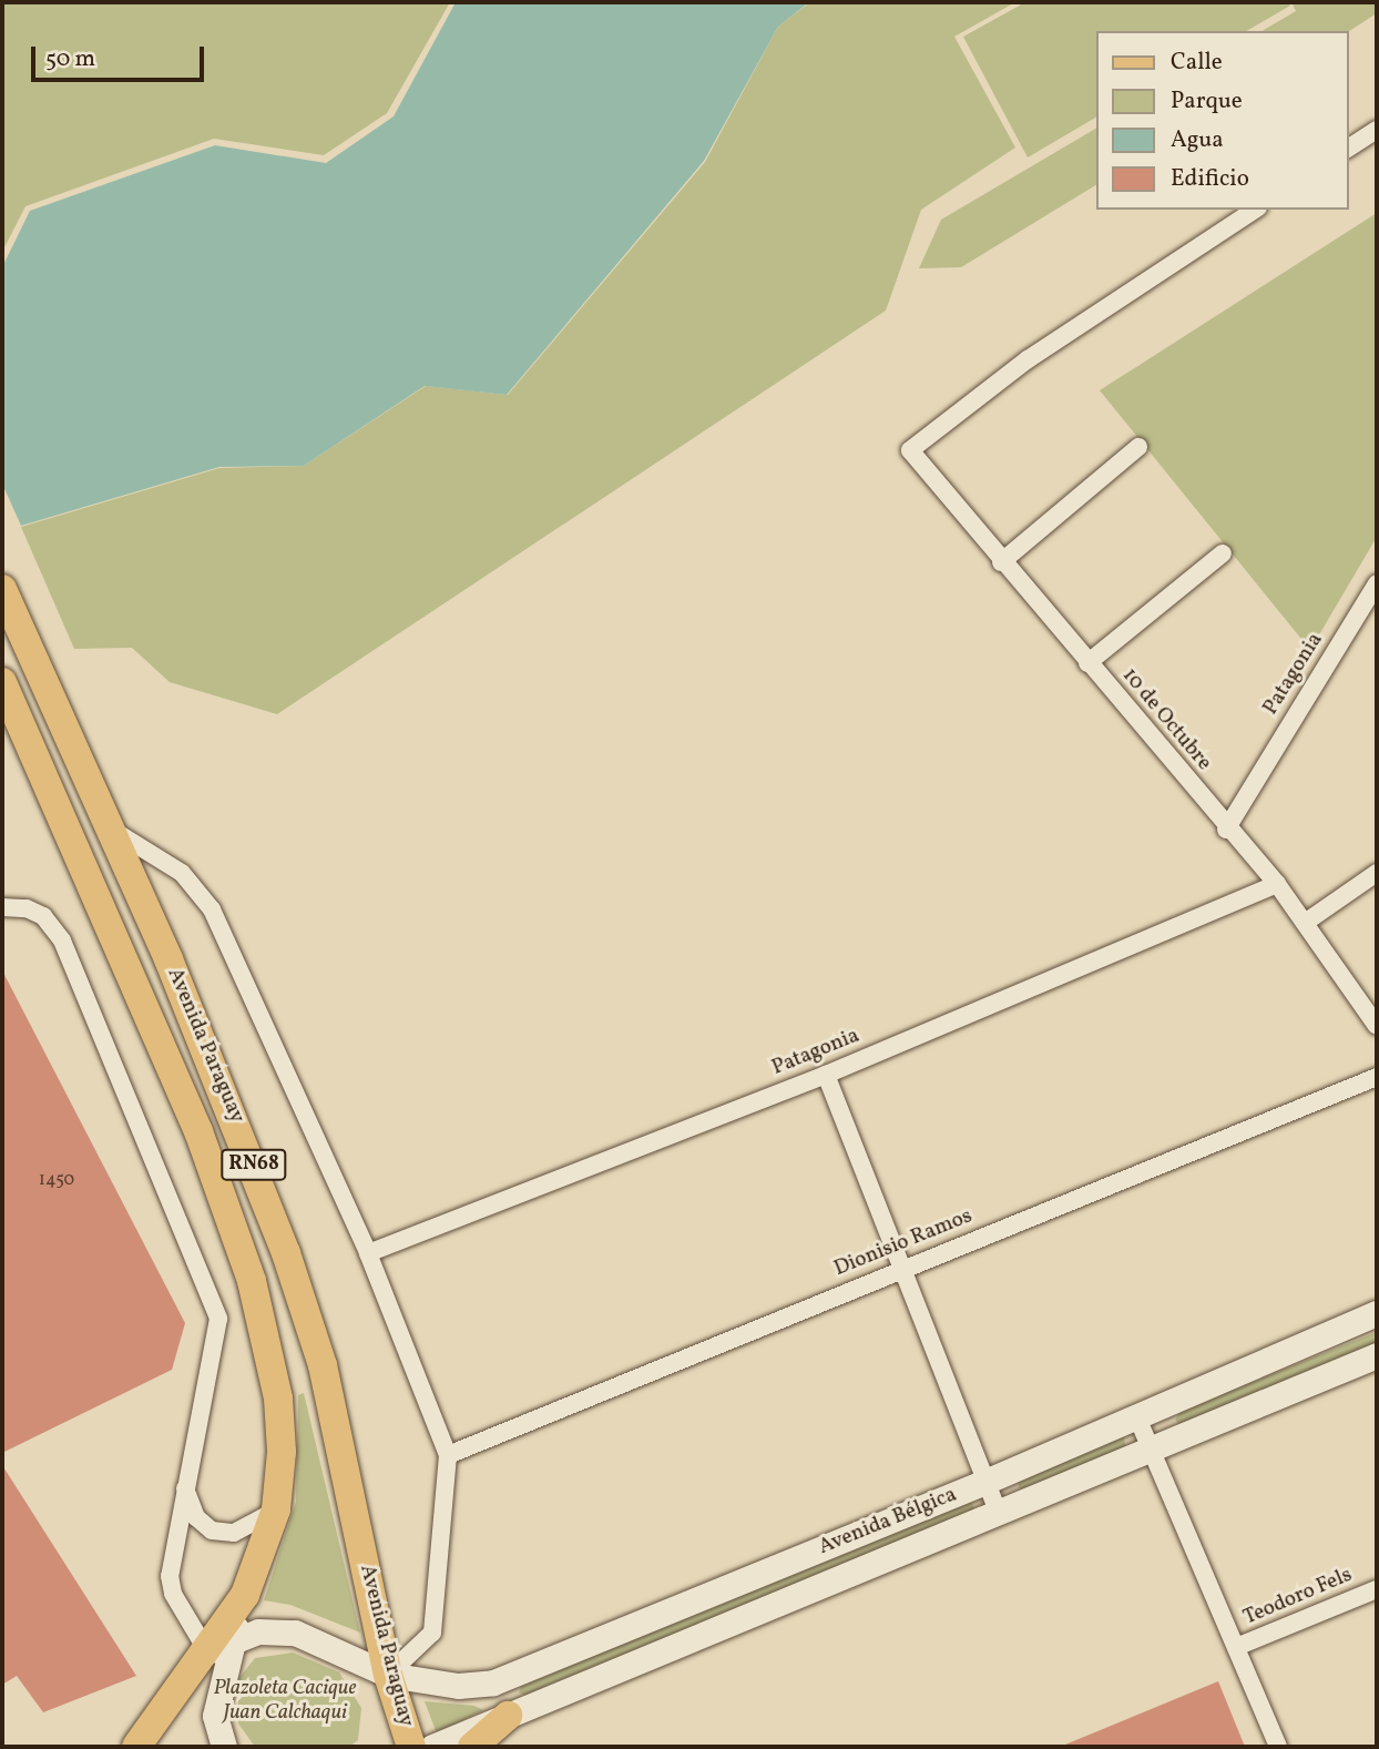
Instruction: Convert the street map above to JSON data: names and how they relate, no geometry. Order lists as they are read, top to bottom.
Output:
{
  "streets": {
    "main road": ["Avenida Paraguay", "RN68", "Avenida Bélgica"],
    "street": [
      "Patagonia",
      "10 de Octubre",
      "Dionisio Ramos",
      "Teodoro Fels"
    ]
  },
  "crossings": [
    ["Patagonia", "10 de Octubre"],
    ["Avenida Paraguay", "Avenida Bélgica"]
  ],
  "parks": ["Plazoleta Cacique Juan Calchaqui"],
  "house_numbers": ["1450"],
  "legend": [
    "Calle",
    "Parque",
    "Agua",
    "Edificio"
  ],
  "scale_bar": "50 m"
}
